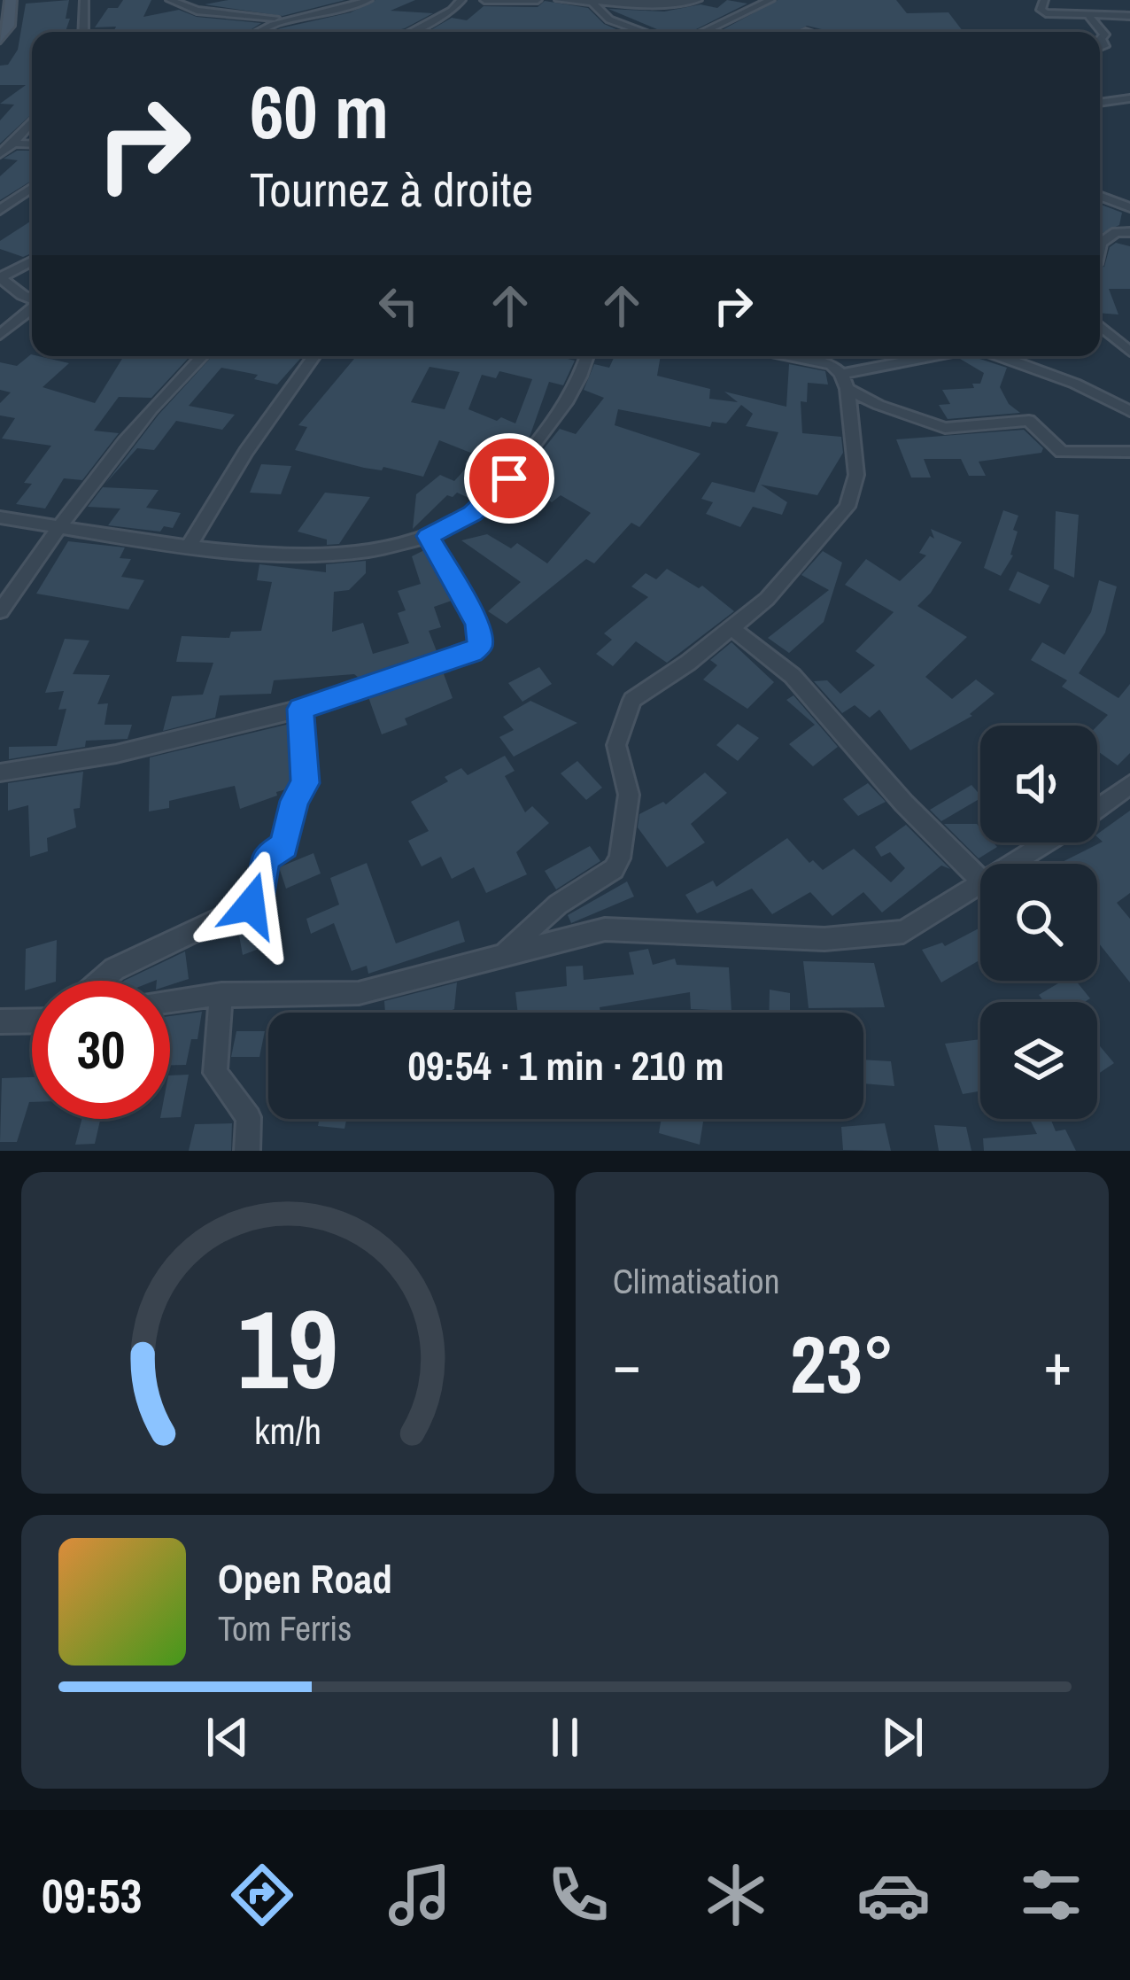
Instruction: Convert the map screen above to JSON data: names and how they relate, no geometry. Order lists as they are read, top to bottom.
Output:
{
  "page": {
    "turn": ["60 m", "Tournez à droite"],
    "limit": "30",
    "trip": "09:54 · 1 min · 210 m",
    "tile": "Climatisation",
    "heat": ["−", "23°", "+"],
    "song": ["Open Road", "Tom Ferris"],
    "tabs": "09:53",
    "gauge": ["19", "km/h"]
  }
}
